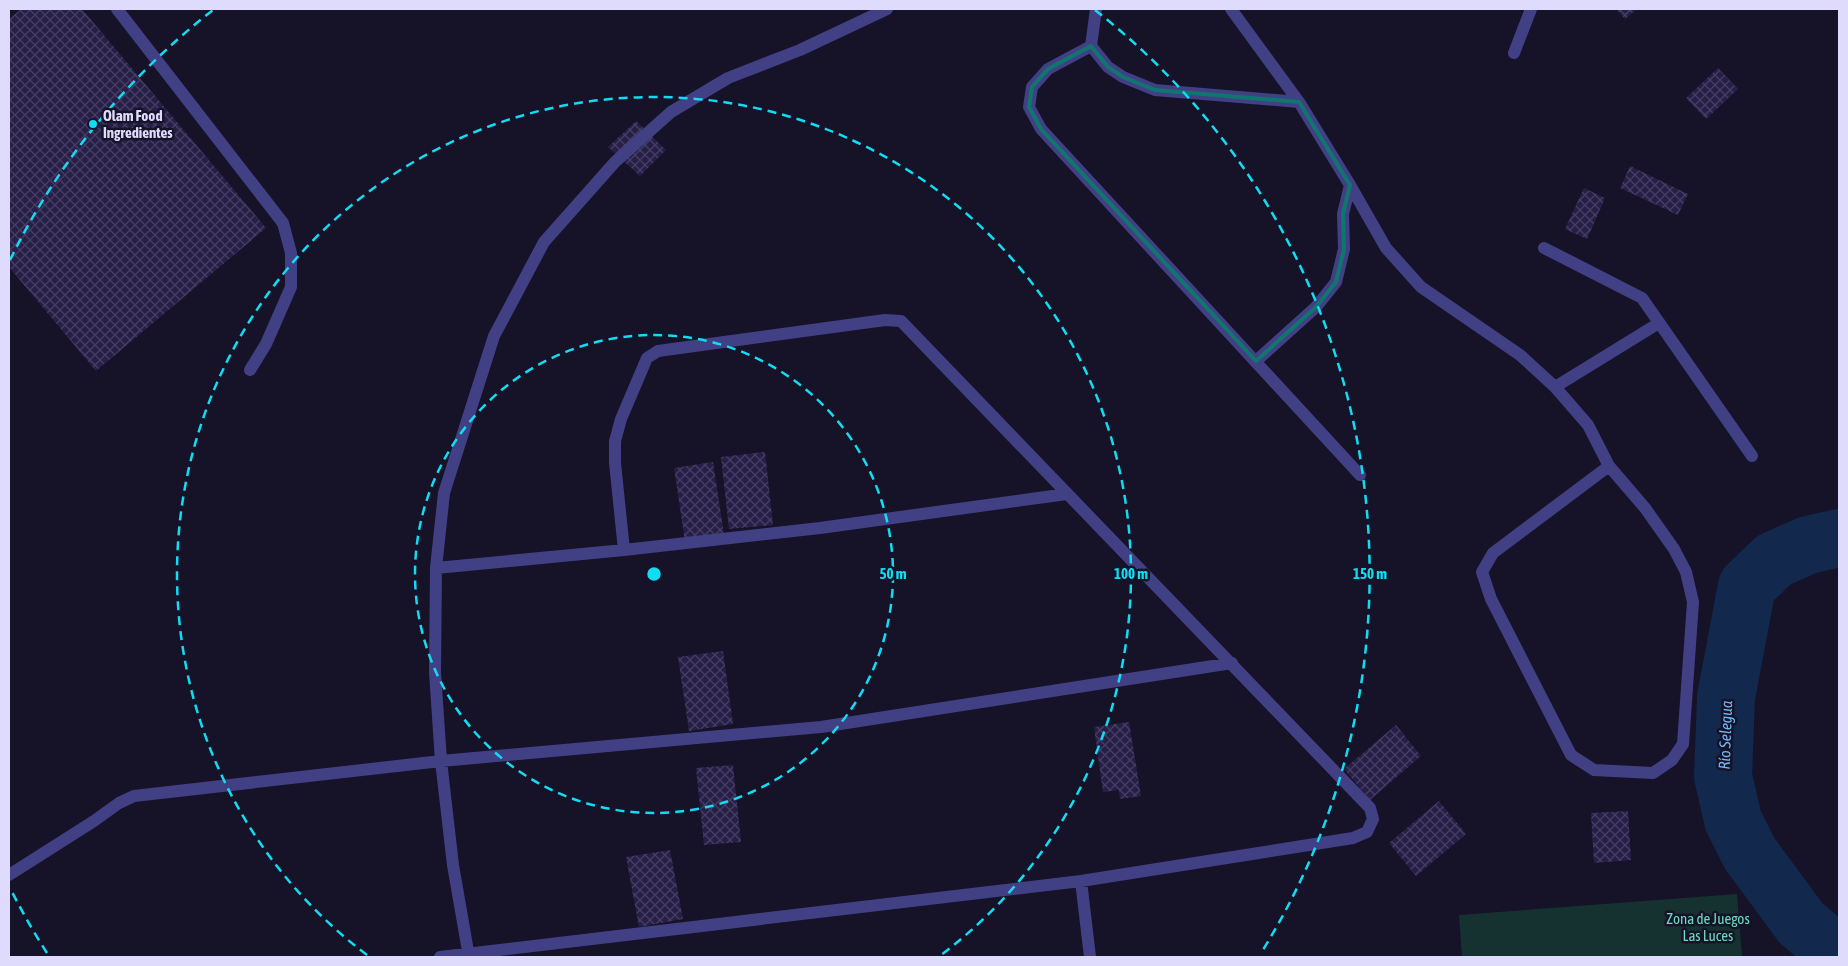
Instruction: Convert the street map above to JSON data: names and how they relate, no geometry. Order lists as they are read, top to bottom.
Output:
{
  "water": ["Río Selegua"],
  "parks": ["Zona de Juegos Las Luces"],
  "places": ["Olam Food Ingredientes"],
  "rings": ["50 m", "100 m", "150 m"]
}
